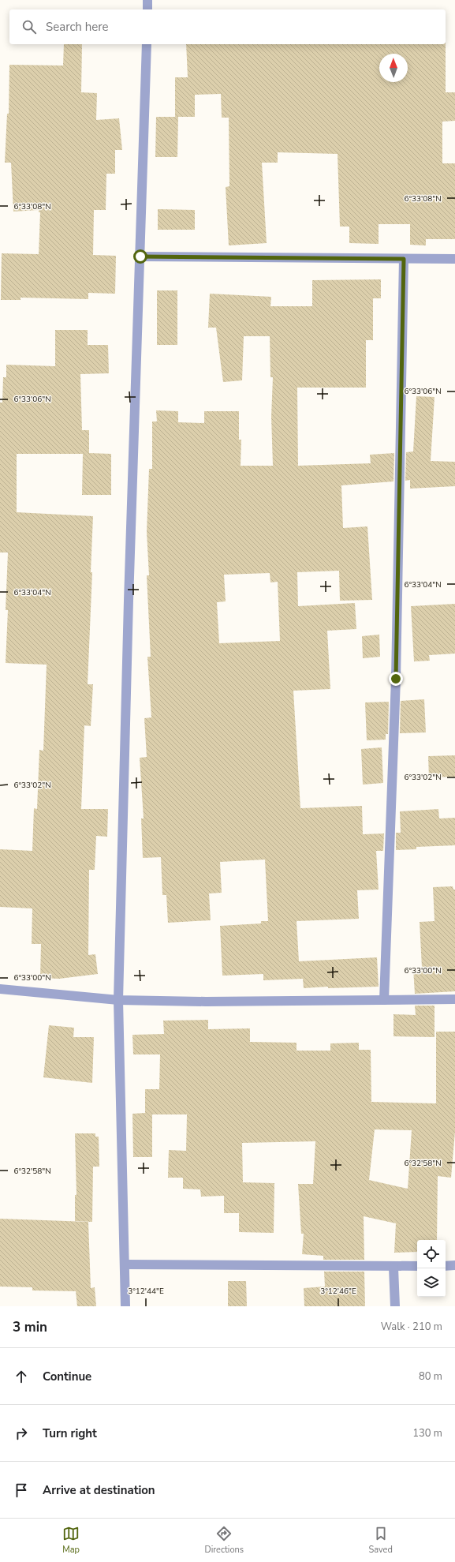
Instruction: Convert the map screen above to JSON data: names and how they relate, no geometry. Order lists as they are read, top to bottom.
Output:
{
  "north": "top",
  "page": {
    "search": "Search here",
    "heading": ["3 min", "Walk · 210 m"],
    "list": [
      ["Continue", "80 m"],
      ["Turn right", "130 m"],
      "Arrive at destination"
    ],
    "nav": ["Map", "Directions", "Saved"]
  },
  "coordinates": [
    "6°33'08\"N",
    "6°33'06\"N",
    "6°33'04\"N",
    "6°33'02\"N",
    "6°33'00\"N",
    "6°32'58\"N",
    "3°12'44\"E",
    "3°12'46\"E"
  ]
}
